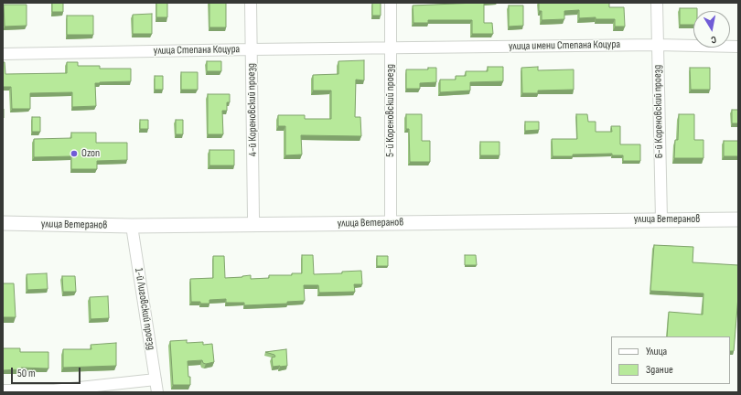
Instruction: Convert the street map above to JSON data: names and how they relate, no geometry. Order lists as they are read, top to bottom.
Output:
{
  "streets": {
    "street": [
      "улица имени Степана Коцура",
      "улица Степана Коцура",
      "4-й Кореновский проезд",
      "5-й Кореновский проезд",
      "6-й Кореновский проезд",
      "улица Ветеранов",
      "1-й Лиговский проезд"
    ]
  },
  "crossings": [
    ["улица имени Степана Коцура", "улица Степана Коцура"],
    ["улица имени Степана Коцура", "5-й Кореновский проезд"],
    ["улица имени Степана Коцура", "6-й Кореновский проезд"],
    ["улица Степана Коцура", "4-й Кореновский проезд"],
    ["улица Степана Коцура", "5-й Кореновский проезд"],
    ["4-й Кореновский проезд", "улица Ветеранов"],
    ["5-й Кореновский проезд", "улица Ветеранов"],
    ["6-й Кореновский проезд", "улица Ветеранов"],
    ["улица Ветеранов", "1-й Лиговский проезд"]
  ],
  "places": ["Ozon"],
  "legend": ["Улица", "Здание"],
  "scale_bar": "50 m",
  "north": "bottom"
}
